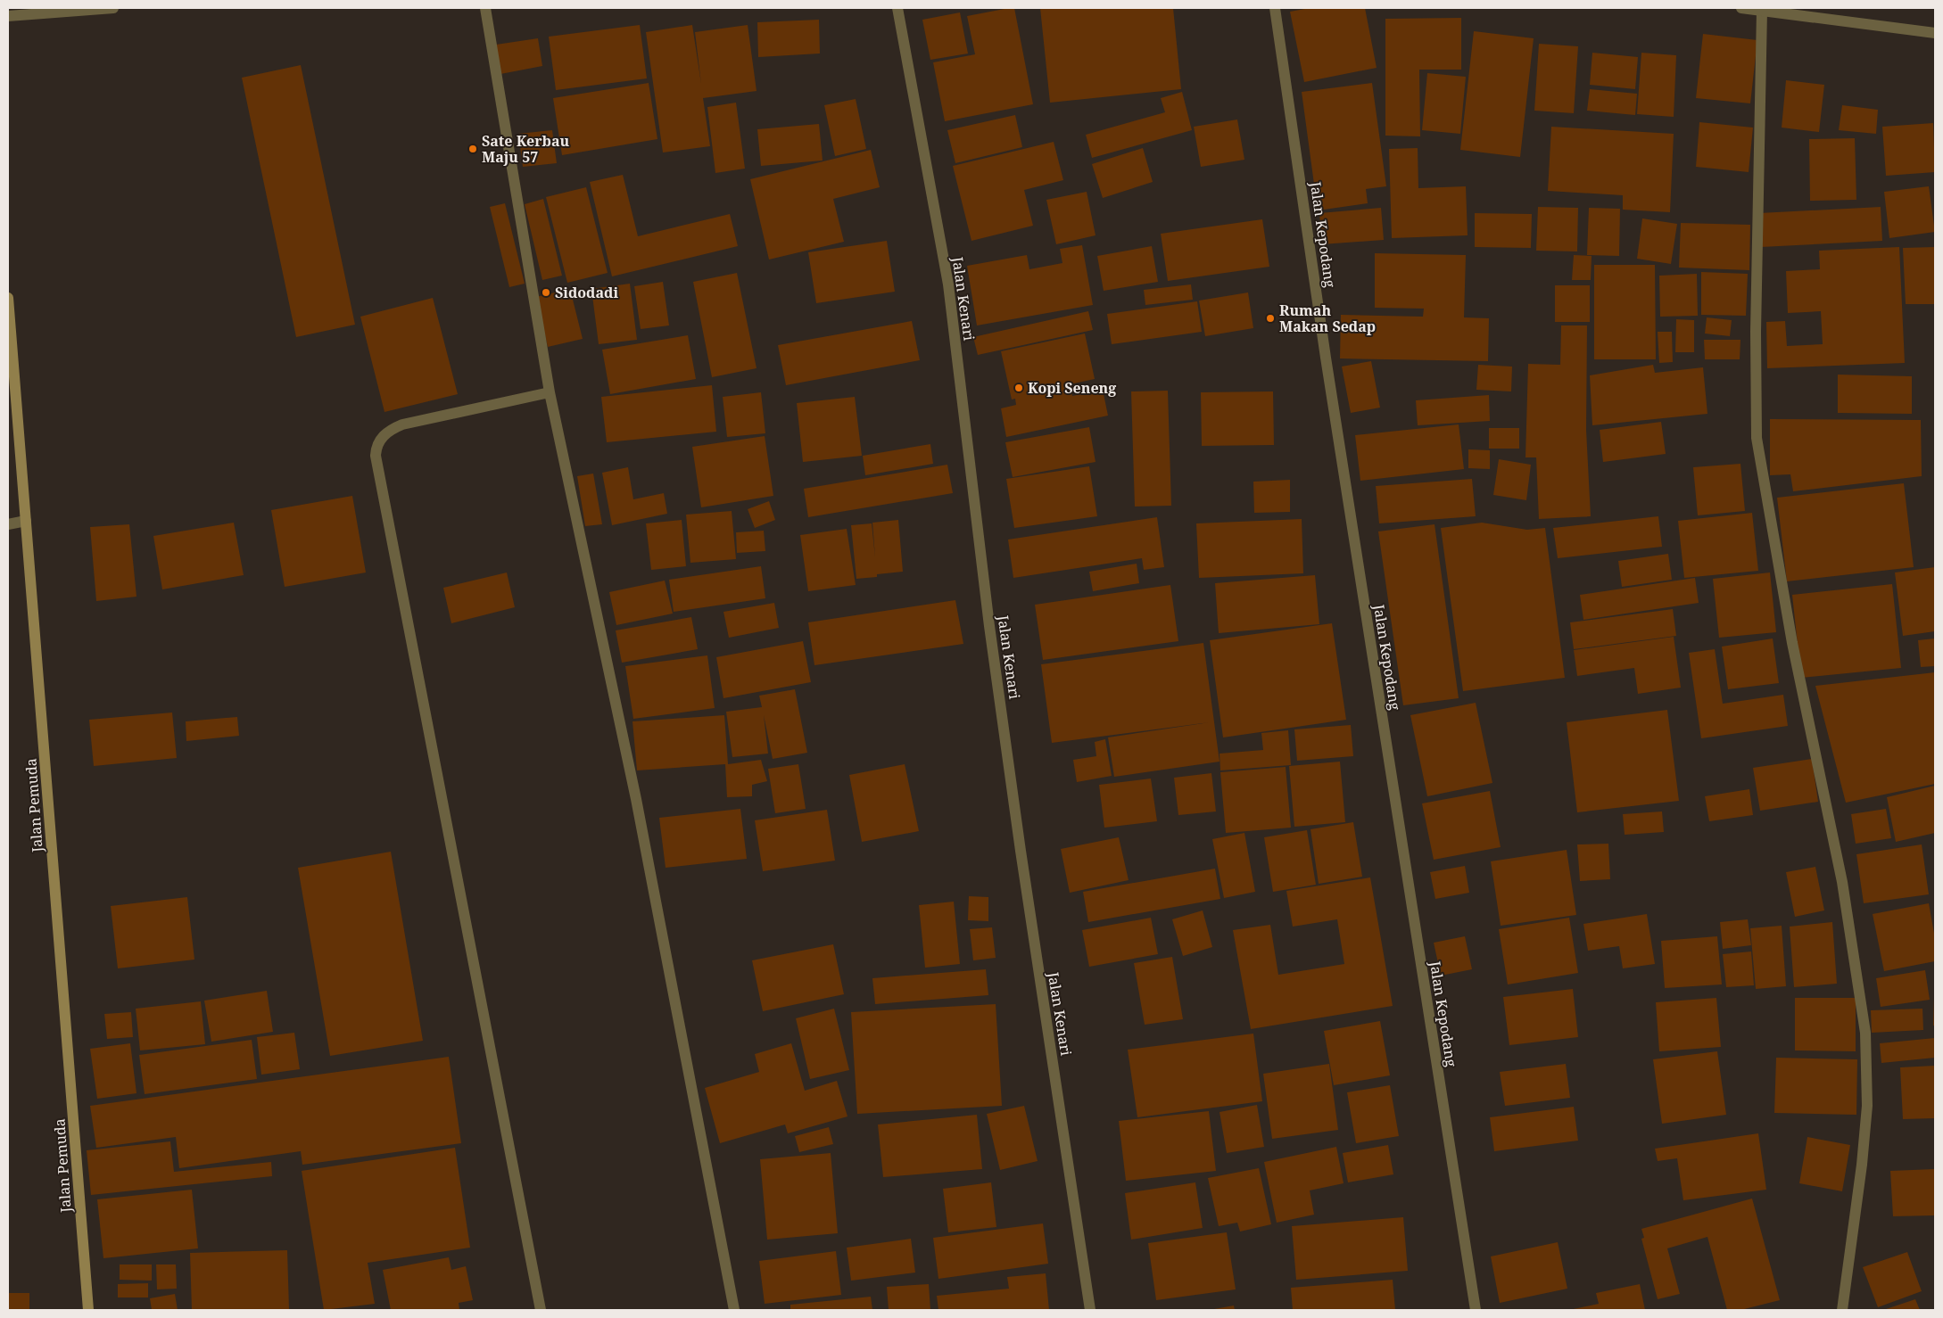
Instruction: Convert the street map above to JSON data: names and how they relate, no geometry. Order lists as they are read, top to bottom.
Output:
{
  "streets": {
    "main road": ["Jalan Pemuda"],
    "street": ["Jalan Kepodang", "Jalan Kenari"]
  },
  "places": [
    "Sate Kerbau Maju 57",
    "Sidodadi",
    "Rumah Makan Sedap",
    "Kopi Seneng"
  ]
}
